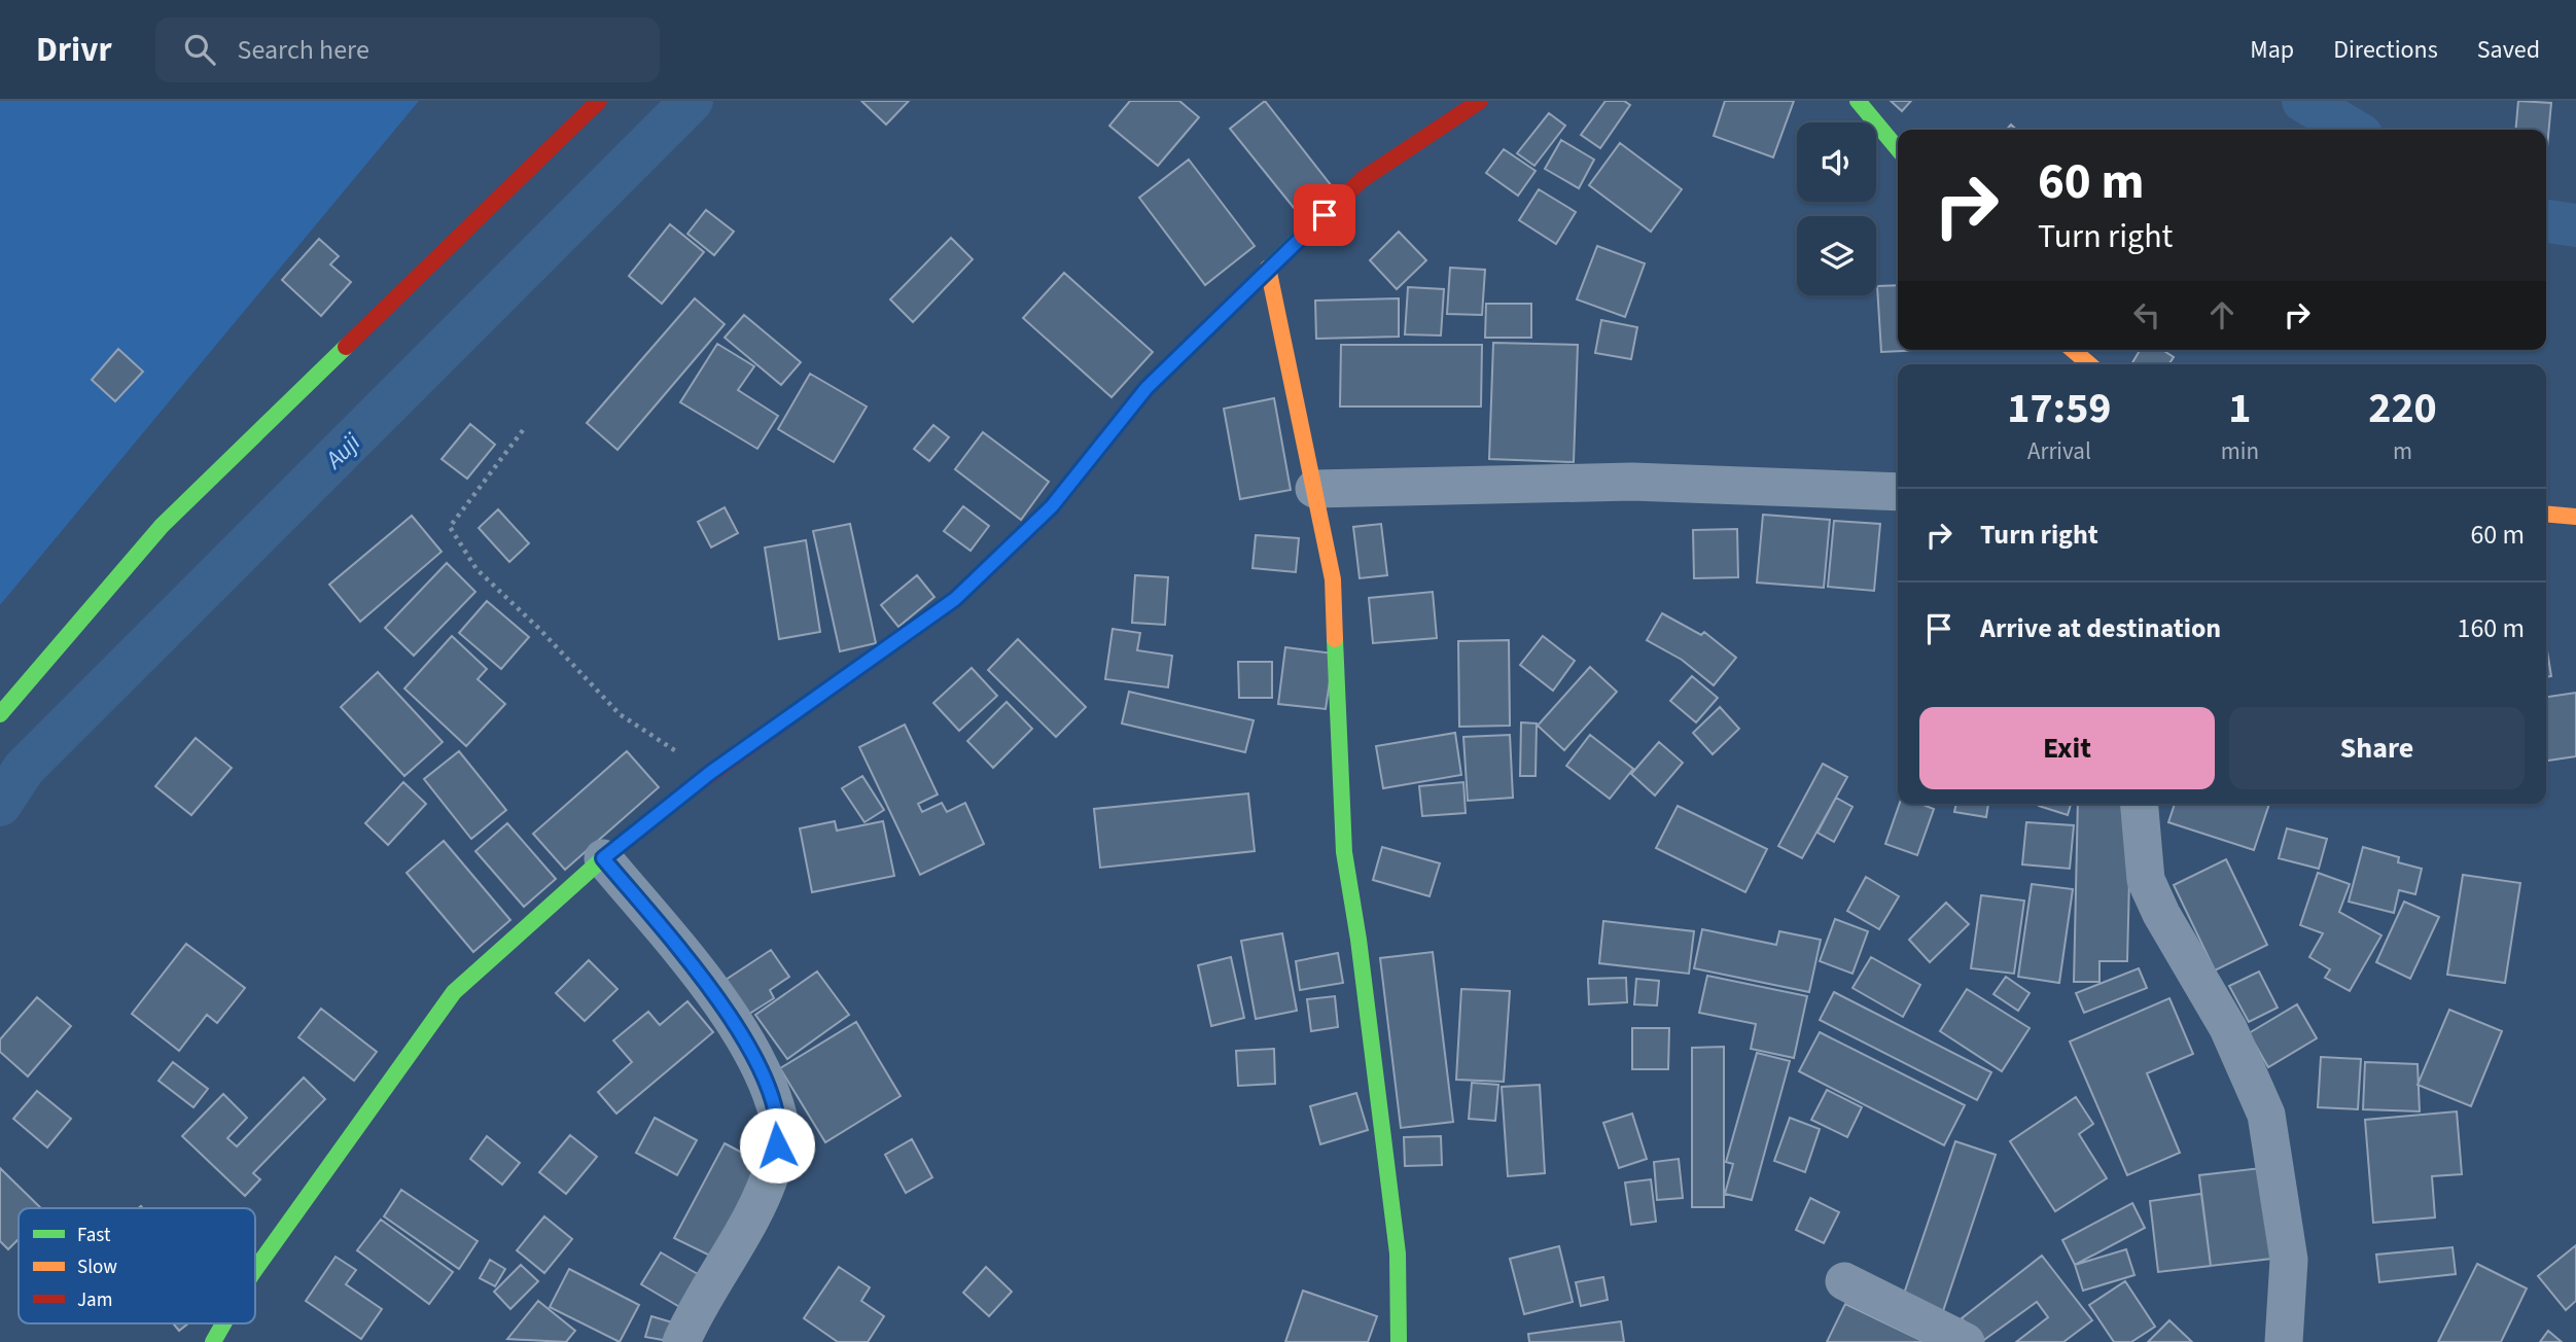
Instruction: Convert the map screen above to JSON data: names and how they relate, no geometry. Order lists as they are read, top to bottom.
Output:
{
  "water": ["Auji"],
  "legend": ["Fast", "Slow", "Jam"],
  "page": {
    "header": "Drivr",
    "search": "Search here",
    "nav": ["Map", "Directions", "Saved"],
    "turn": ["60 m", "Turn right"],
    "eta": [
      "17:59",
      "Arrival",
      "1",
      "min",
      "220",
      "m"
    ],
    "list": [
      {
        "name": "Turn right",
        "value": "60 m"
      },
      {
        "name": "Arrive at destination",
        "value": "160 m"
      }
    ],
    "buttons": ["Exit", "Share"]
  }
}
